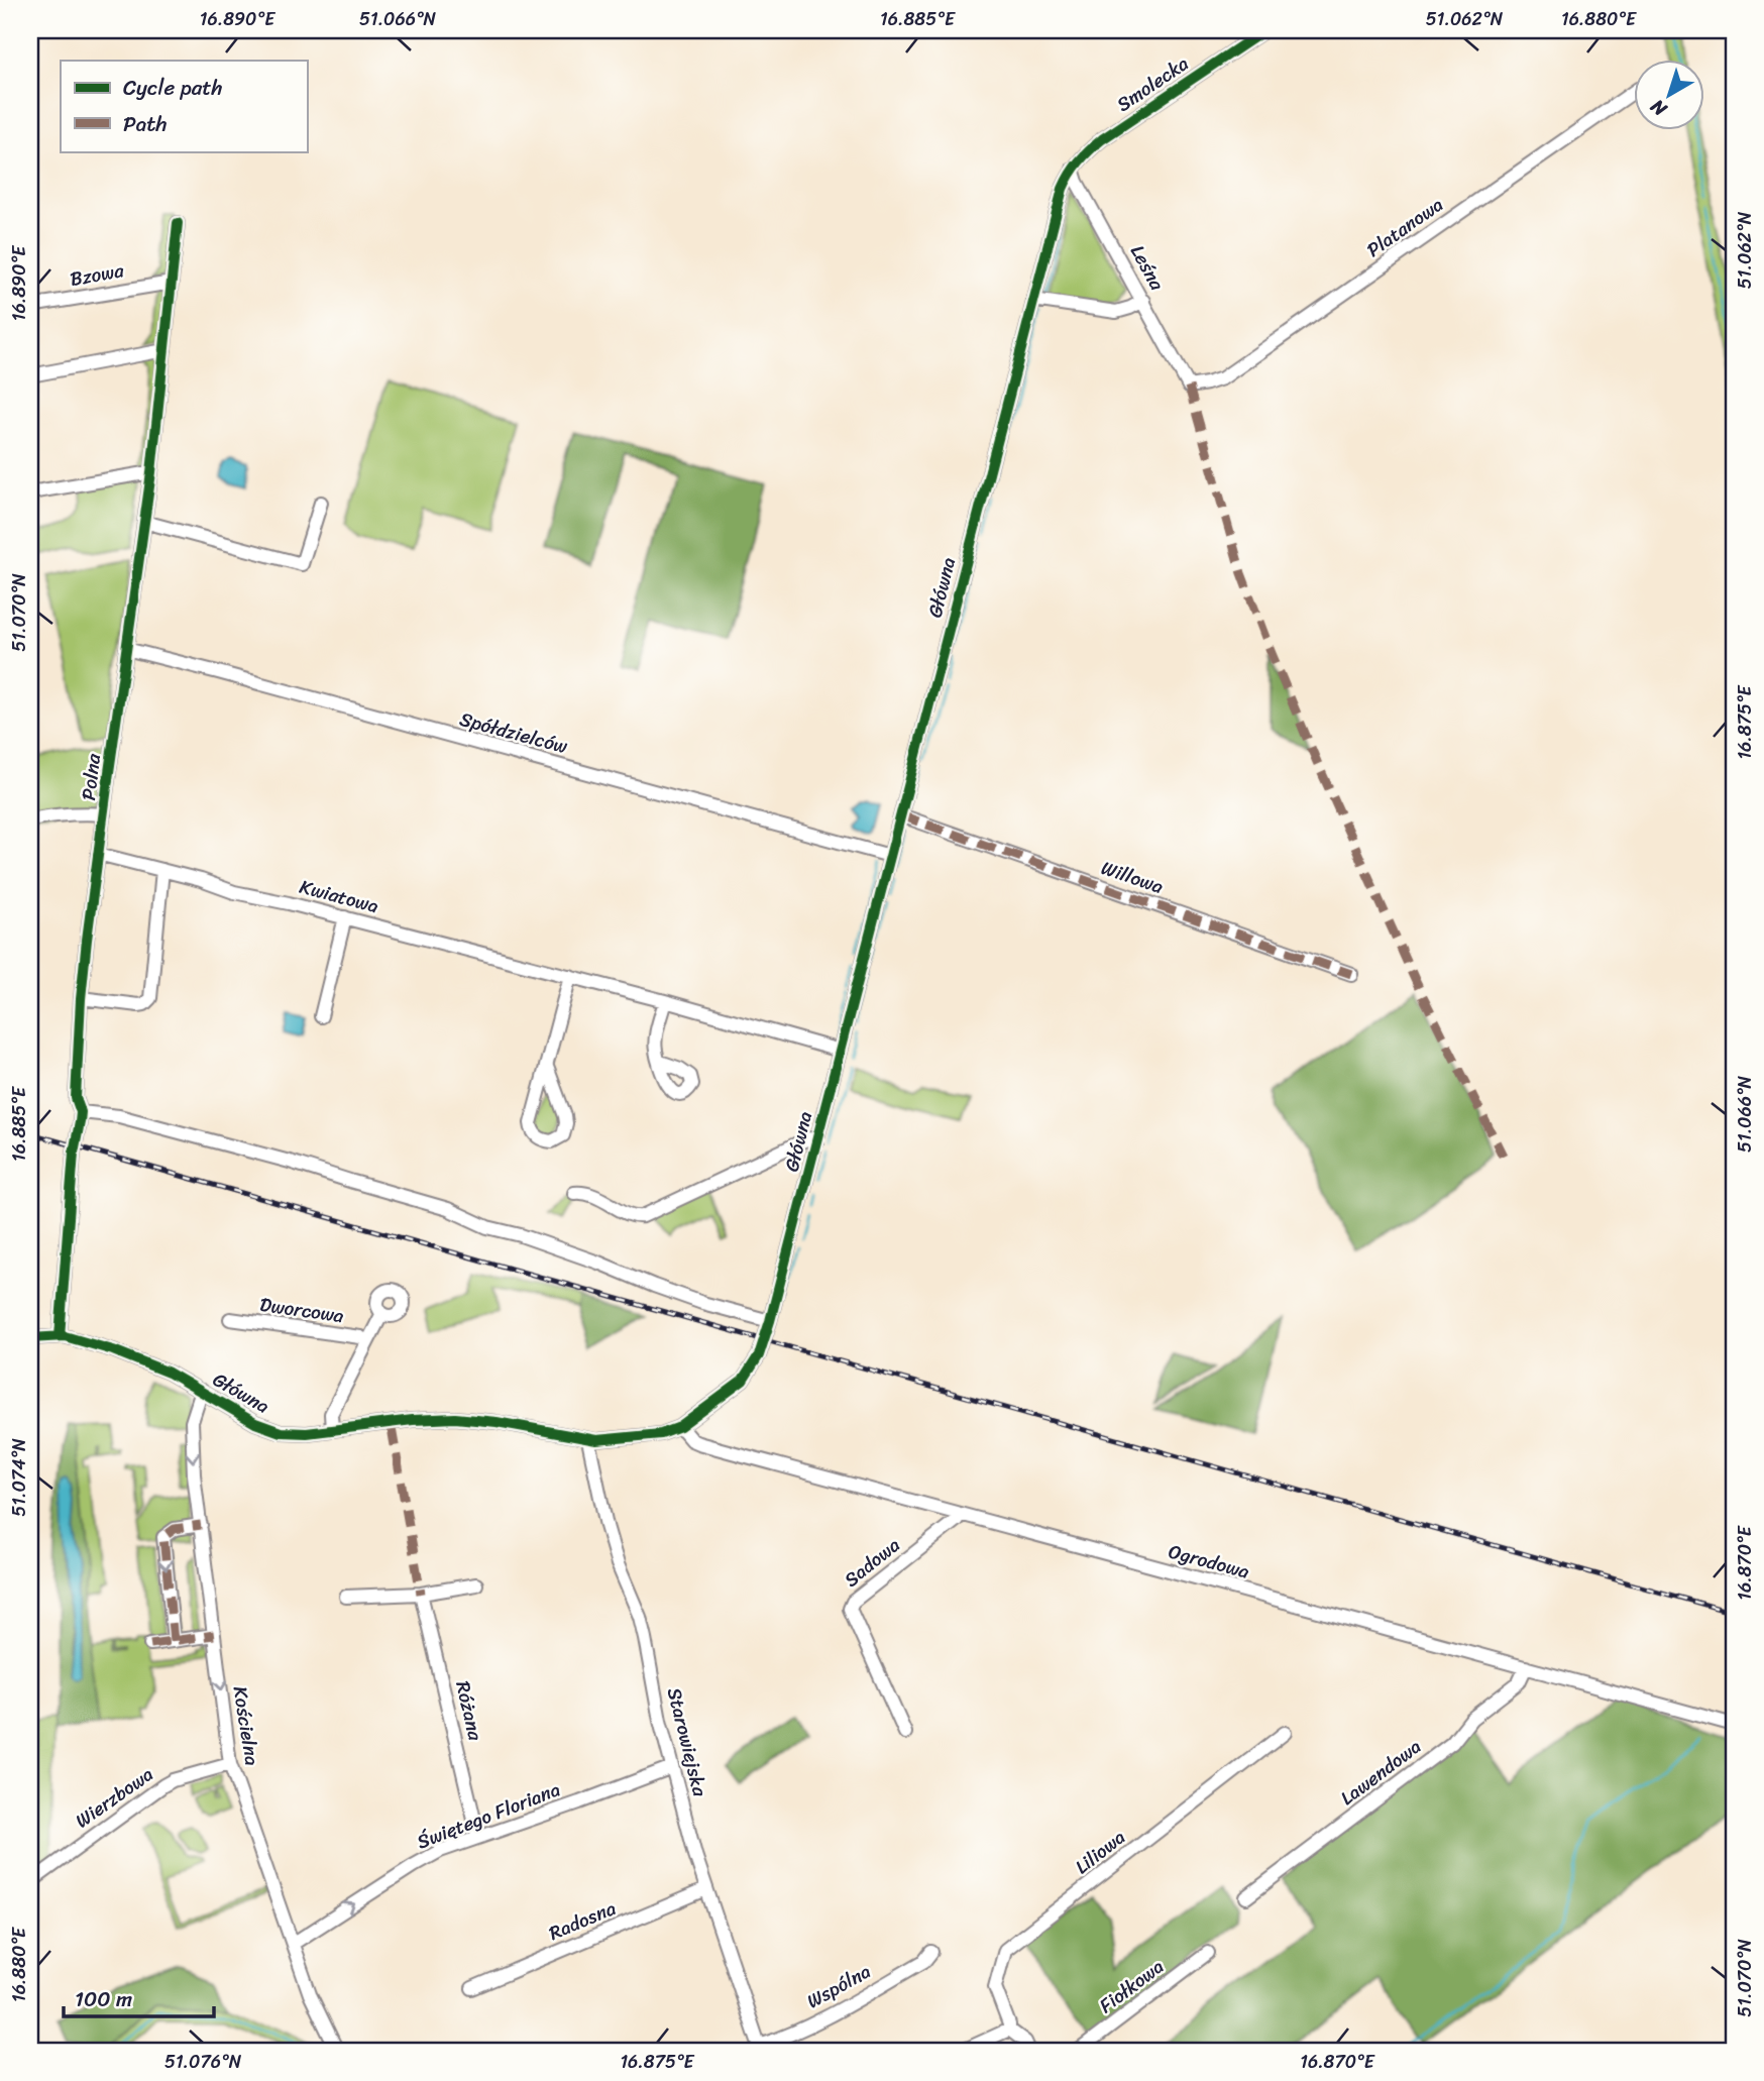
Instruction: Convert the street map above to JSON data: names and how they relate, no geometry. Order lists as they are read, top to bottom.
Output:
{
  "streets": {
    "street": [
      "Smolecka",
      "Platanowa",
      "Leśna",
      "Bzowa",
      "Główna",
      "Spółdzielców",
      "Polna",
      "Willowa",
      "Kwiatowa",
      "Dworcowa",
      "Ogrodowa",
      "Sadowa",
      "Różana",
      "Kościelna",
      "Starowiejska",
      "Lawendowa",
      "Wierzbowa",
      "Świętego Floriana",
      "Liliowa",
      "Radosna",
      "Wspólna",
      "Fiołkowa"
    ]
  },
  "crossings": [
    ["Smolecka", "Leśna"],
    ["Smolecka", "Główna"],
    ["Platanowa", "Leśna"],
    ["Leśna", "Główna"],
    ["Bzowa", "Polna"],
    ["Główna", "Spółdzielców"],
    ["Główna", "Polna"],
    ["Główna", "Willowa"],
    ["Główna", "Kwiatowa"],
    ["Główna", "Dworcowa"],
    ["Główna", "Ogrodowa"],
    ["Główna", "Kościelna"],
    ["Główna", "Starowiejska"],
    ["Spółdzielców", "Polna"],
    ["Polna", "Kwiatowa"],
    ["Ogrodowa", "Sadowa"],
    ["Ogrodowa", "Lawendowa"],
    ["Różana", "Świętego Floriana"],
    ["Kościelna", "Wierzbowa"],
    ["Kościelna", "Świętego Floriana"],
    ["Starowiejska", "Świętego Floriana"],
    ["Starowiejska", "Radosna"],
    ["Starowiejska", "Wspólna"]
  ],
  "one_way": ["Kościelna", "Świętego Floriana"],
  "legend": ["Cycle path", "Path"],
  "scale_bar": "100 m",
  "north": "bottom left",
  "coordinates": [
    "16.890°E",
    "51.066°N",
    "16.885°E",
    "51.062°N",
    "16.880°E",
    "51.070°N",
    "16.875°E",
    "51.074°N",
    "16.870°E",
    "51.076°N"
  ]
}
